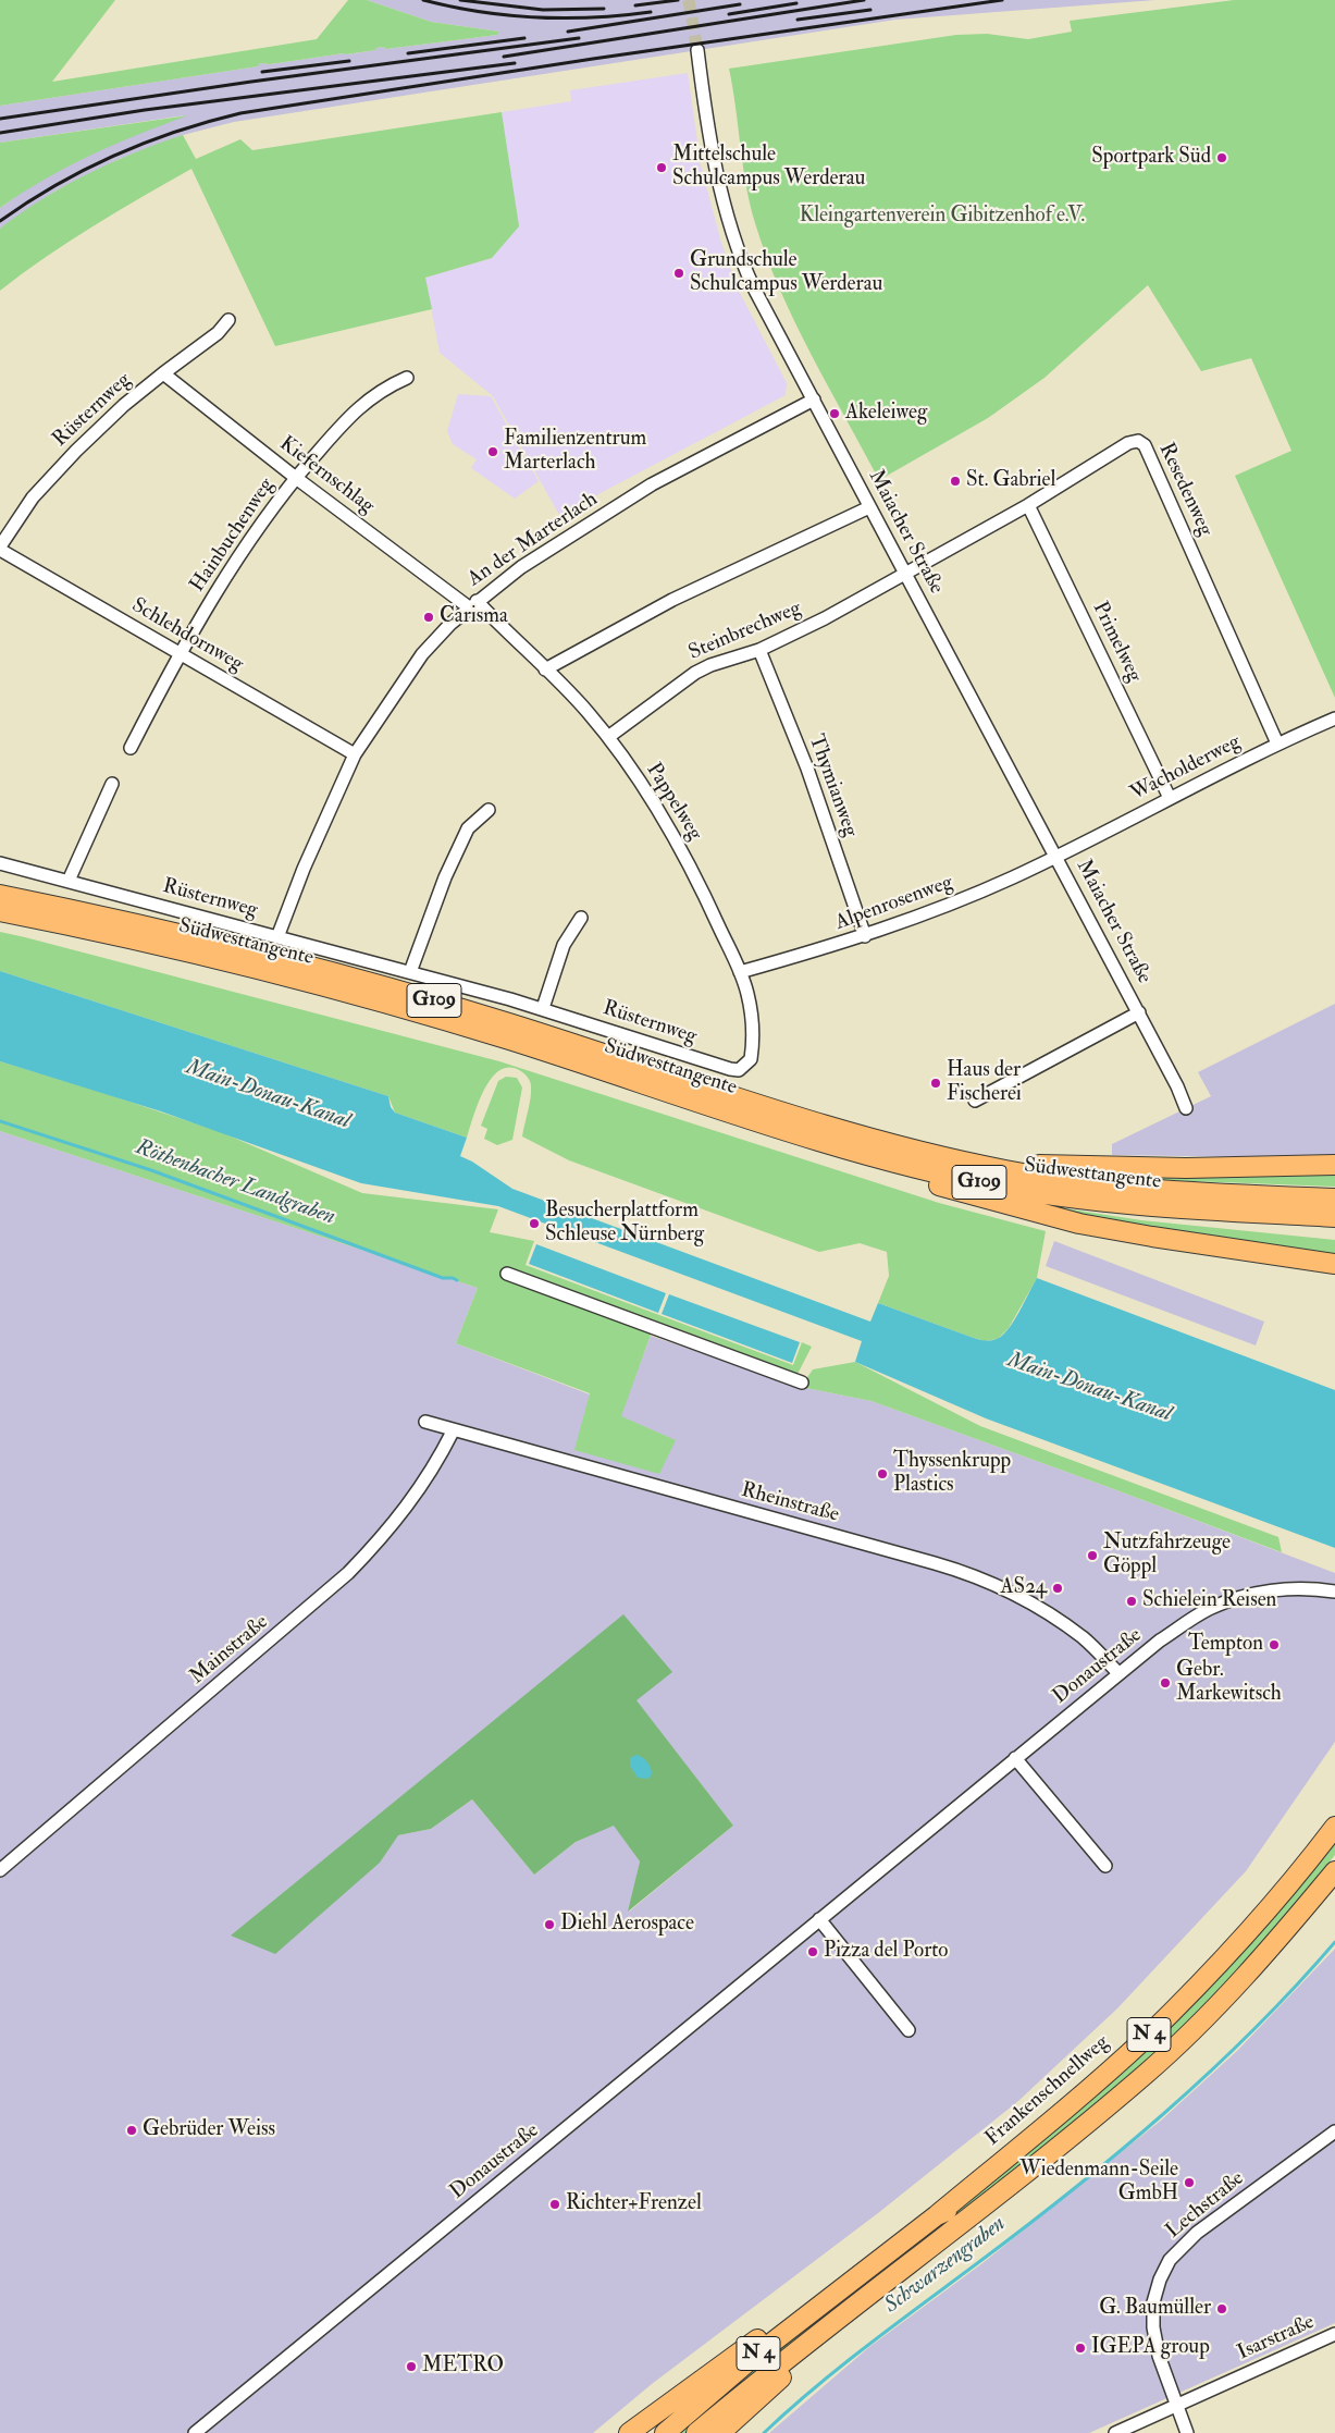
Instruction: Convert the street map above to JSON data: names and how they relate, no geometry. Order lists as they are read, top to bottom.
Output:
{
  "streets": {
    "highway": [
      "Südwesttangente",
      "G109",
      "N 4",
      "Frankenschnellweg"
    ],
    "street": [
      "Rüsternweg",
      "Kiefernschlag",
      "Resedenweg",
      "Maiacher Straße",
      "Hainbuchenweg",
      "An der Marterlach",
      "Steinbrechweg",
      "Schlehdornweg",
      "Primelweg",
      "Wacholderweg",
      "Thymianweg",
      "Pappelweg",
      "Alpenrosenweg",
      "Rheinstraße",
      "Mainstraße",
      "Donaustraße",
      "Lechstraße",
      "Isarstraße"
    ]
  },
  "crossings": [
    ["Rüsternweg", "Kiefernschlag"],
    ["Rüsternweg", "An der Marterlach"],
    ["Rüsternweg", "Schlehdornweg"],
    ["Rüsternweg", "Pappelweg"],
    ["Kiefernschlag", "Hainbuchenweg"],
    ["Kiefernschlag", "An der Marterlach"],
    ["Kiefernschlag", "Pappelweg"],
    ["Resedenweg", "Maiacher Straße"],
    ["Resedenweg", "Steinbrechweg"],
    ["Resedenweg", "Primelweg"],
    ["Resedenweg", "Wacholderweg"],
    ["Maiacher Straße", "An der Marterlach"],
    ["Maiacher Straße", "Steinbrechweg"],
    ["Maiacher Straße", "Wacholderweg"],
    ["Maiacher Straße", "Alpenrosenweg"],
    ["Hainbuchenweg", "Schlehdornweg"],
    ["An der Marterlach", "Schlehdornweg"],
    ["An der Marterlach", "Pappelweg"],
    ["Steinbrechweg", "Thymianweg"],
    ["Steinbrechweg", "Pappelweg"],
    ["Primelweg", "Wacholderweg"],
    ["Wacholderweg", "Alpenrosenweg"],
    ["Thymianweg", "Alpenrosenweg"],
    ["Pappelweg", "Alpenrosenweg"],
    ["Rheinstraße", "Mainstraße"],
    ["Rheinstraße", "Donaustraße"],
    ["Lechstraße", "Isarstraße"]
  ],
  "water": ["Main-Donau-Kanal", "Röthenbacher Landgraben", "Schwarzengraben"],
  "parks": ["Kleingartenverein Gibitzenhof e.V."],
  "places": [
    "Sportpark Süd",
    "Mittelschule Schulcampus Werderau",
    "Grundschule Schulcampus Werderau",
    "Akeleiweg",
    "Familienzentrum Marterlach",
    "St. Gabriel",
    "Carisma",
    "Haus der Fischerei",
    "Besucherplattform Schleuse Nürnberg",
    "Thyssenkrupp Plastics",
    "Nutzfahrzeuge Göppl",
    "AS24",
    "Schielein Reisen",
    "Tempton",
    "Gebr. Markewitsch",
    "Diehl Aerospace",
    "Pizza del Porto",
    "Gebrüder Weiss",
    "Wiedenmann-Seile GmbH",
    "Richter+Frenzel",
    "G. Baumüller",
    "IGEPA group",
    "METRO"
  ]
}
